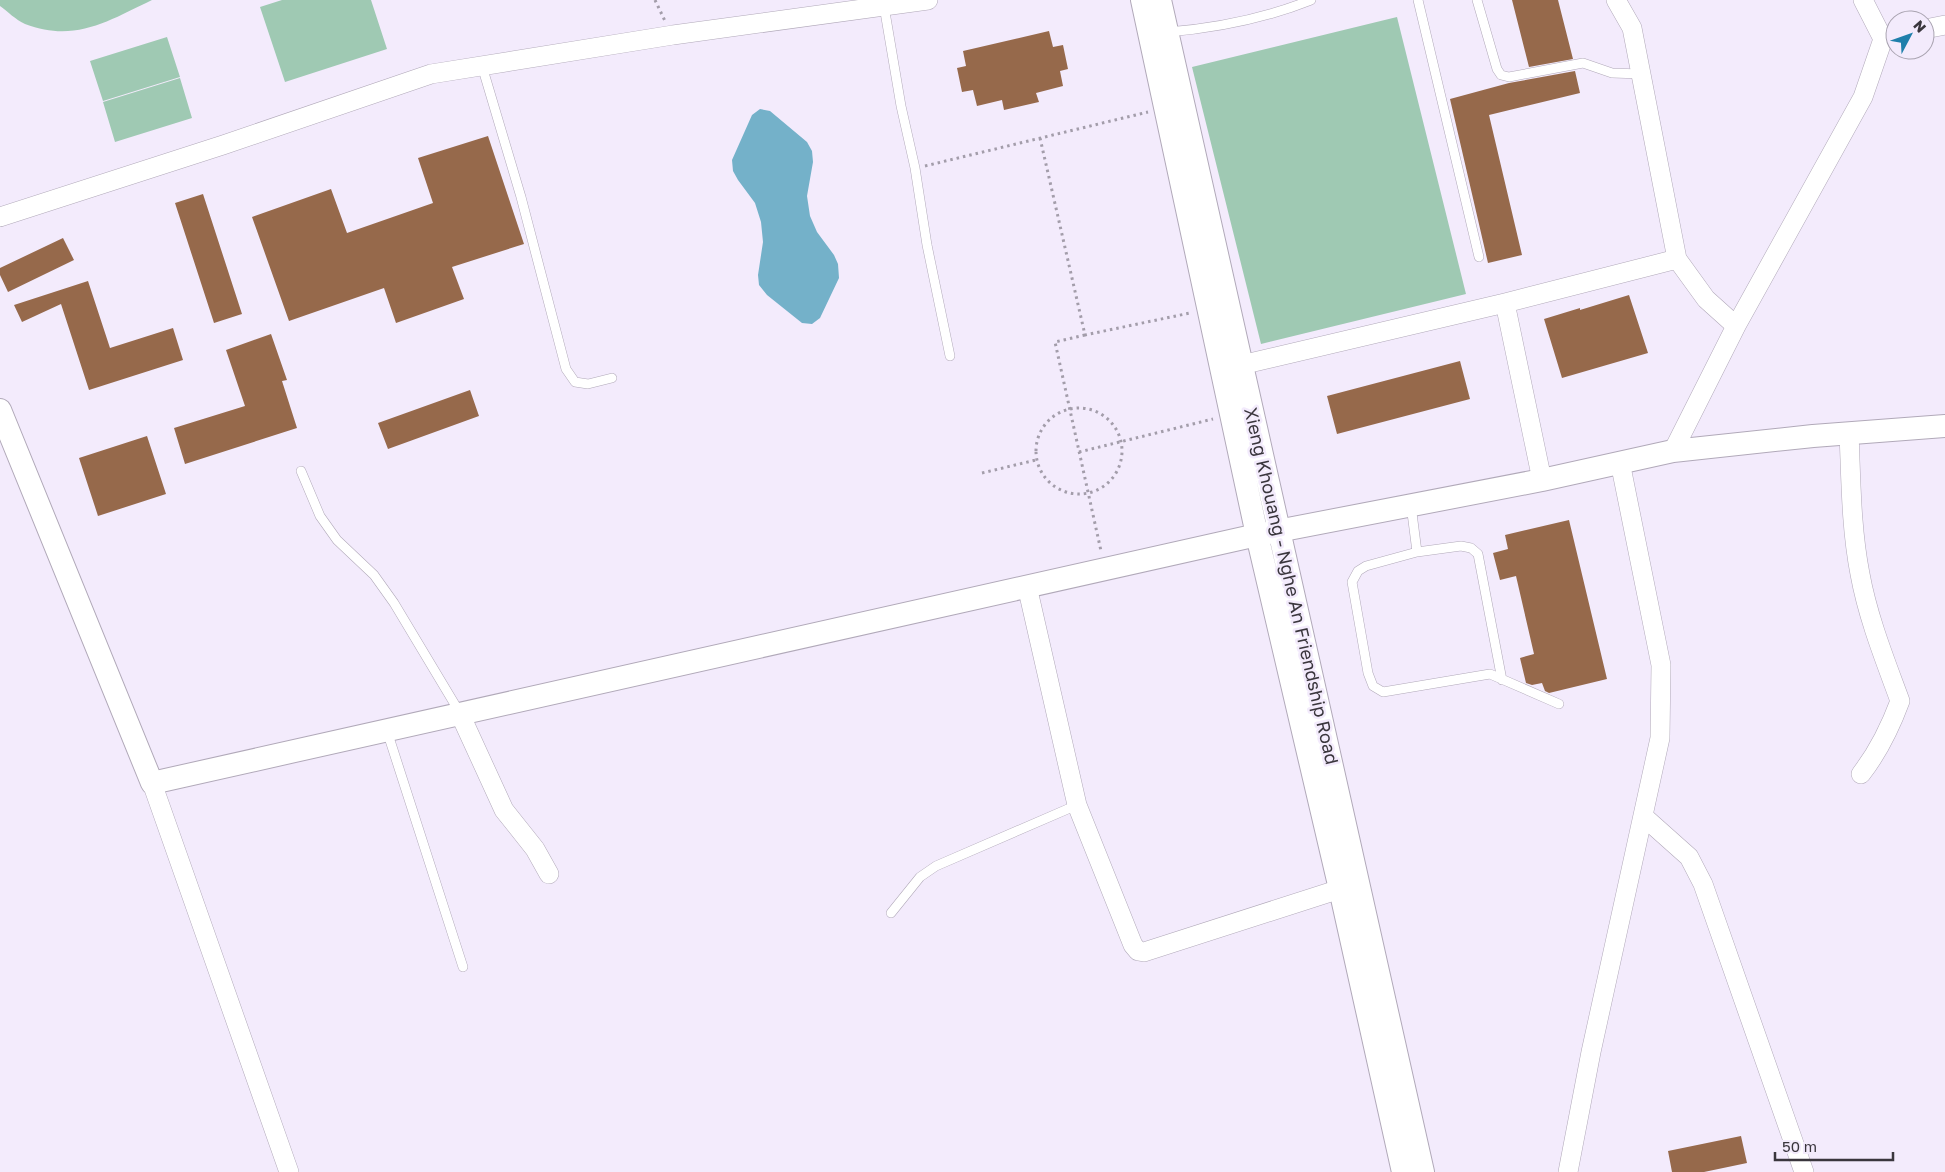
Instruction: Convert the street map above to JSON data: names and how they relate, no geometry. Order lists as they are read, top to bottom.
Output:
{
  "streets": {
    "street": ["Xieng Khouang - Nghe An Friendship Road"]
  },
  "scale_bar": "50 m",
  "north": "top right"
}
